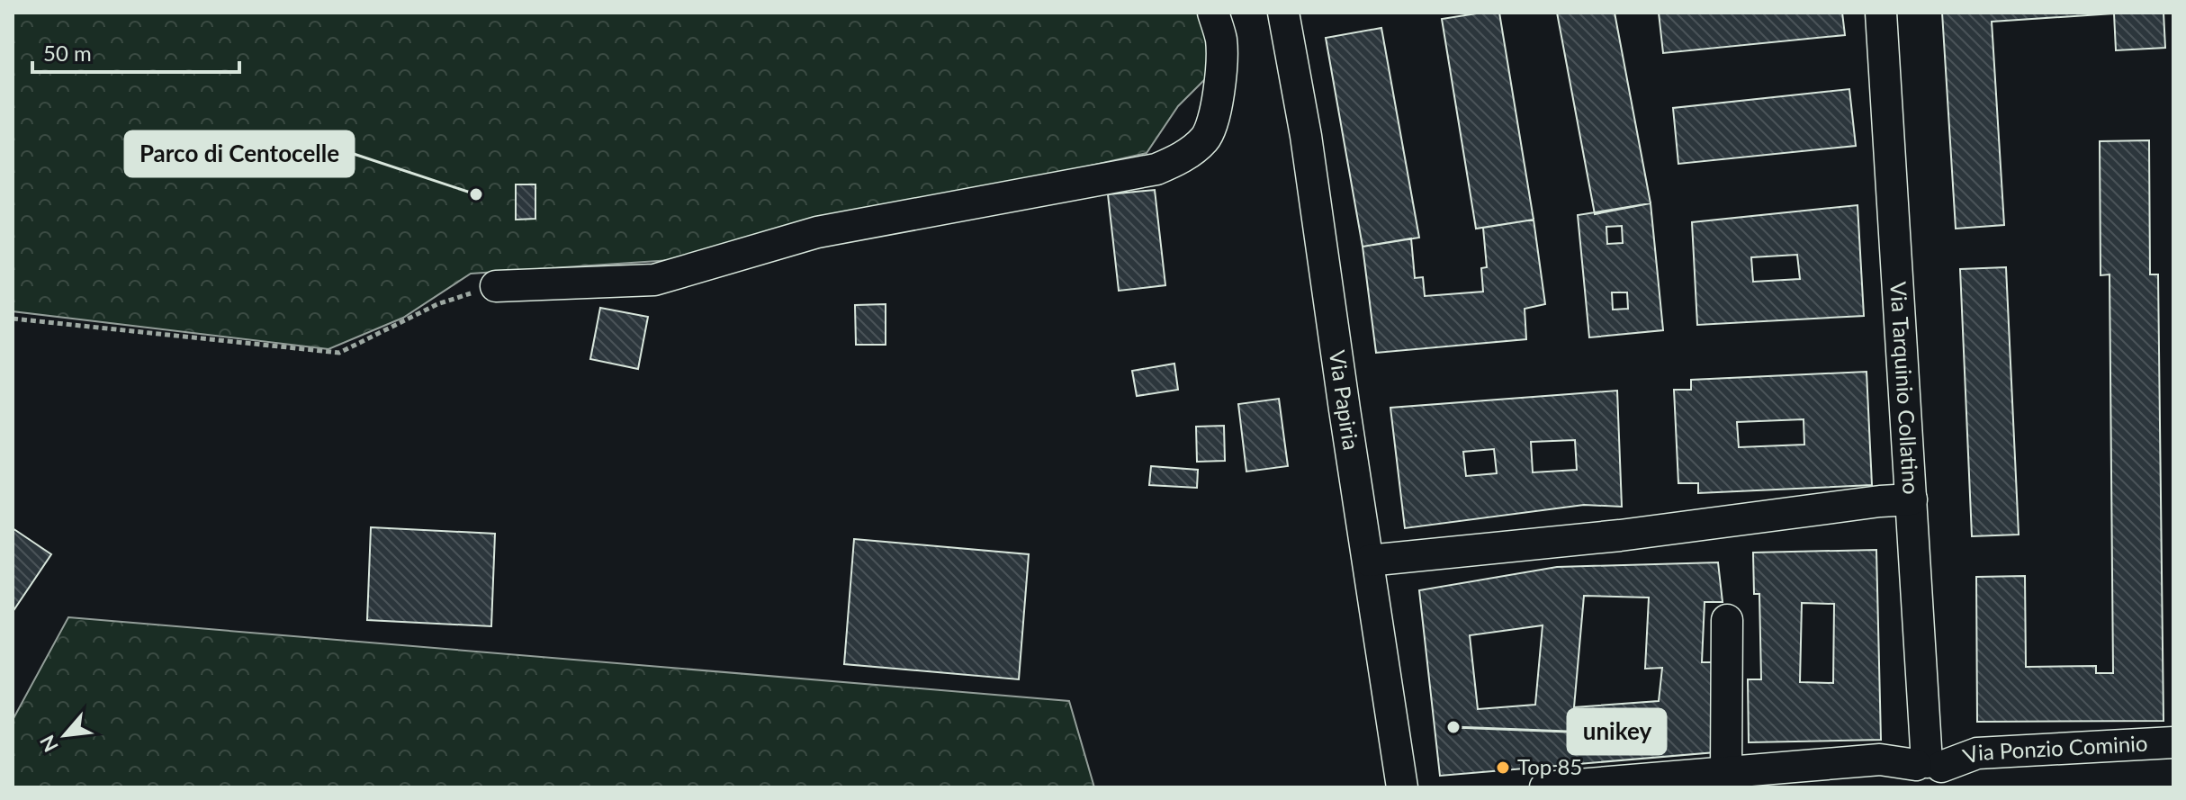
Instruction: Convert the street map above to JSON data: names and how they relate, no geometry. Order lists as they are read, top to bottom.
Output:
{
  "streets": {
    "street": ["Via Tarquinio Collatino", "Via Papiria", "Via Ponzio Cominio"]
  },
  "crossings": [
    ["Via Tarquinio Collatino", "Via Ponzio Cominio"]
  ],
  "places": ["Parco di Centocelle", "unikey", "Top 85"],
  "scale_bar": "50 m",
  "north": "bottom left"
}
